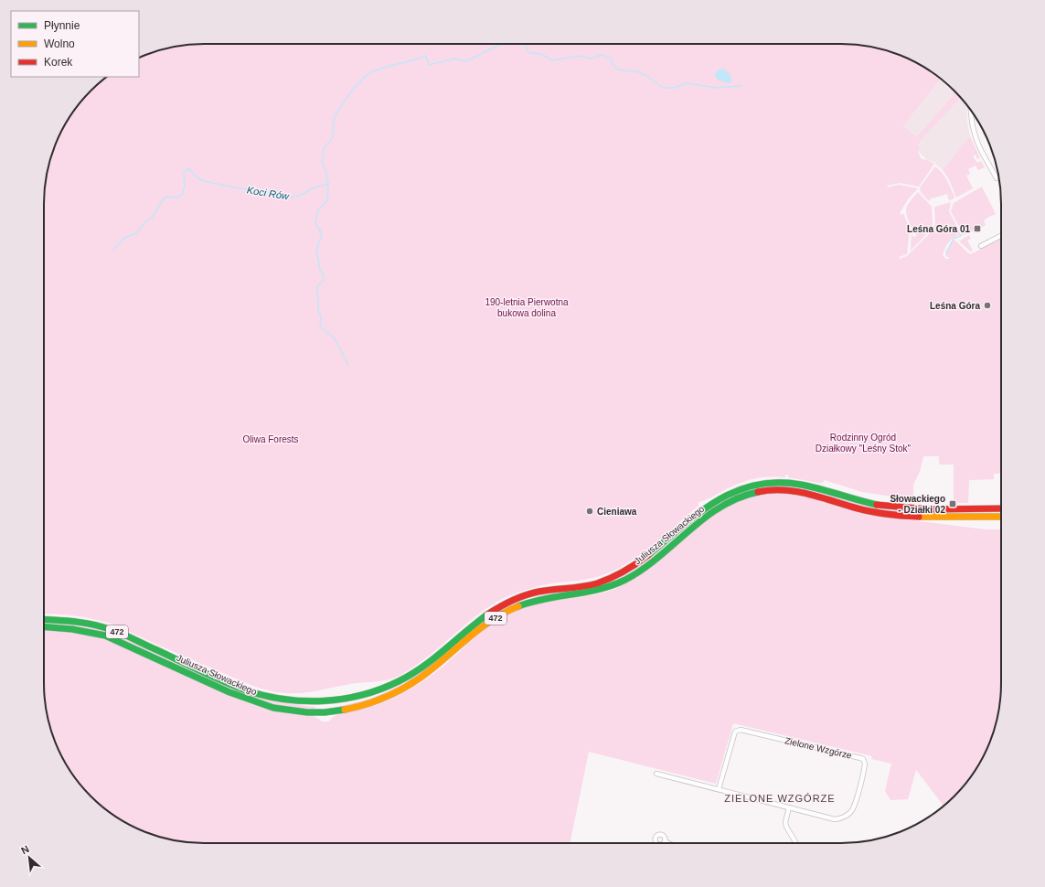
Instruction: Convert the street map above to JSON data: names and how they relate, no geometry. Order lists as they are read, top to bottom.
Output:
{
  "streets": {
    "main road": ["Juliusza Słowackiego", "472"],
    "street": ["Zielone Wzgórze"]
  },
  "districts": ["ZIELONE WZGÓRZE"],
  "water": ["Koci Rów"],
  "parks": ["190-letnia Pierwotna bukowa dolina", "Rodzinny Ogród Działkowy \"Leśny Stok\"", "Oliwa Forests"],
  "places": {
    "transit": ["Leśna Góra 01", "Słowackiego - Działki 02"],
    "other": ["Leśna Góra", "Cieniawa"]
  },
  "legend": ["Płynnie", "Wolno", "Korek"],
  "north": "top left"
}
